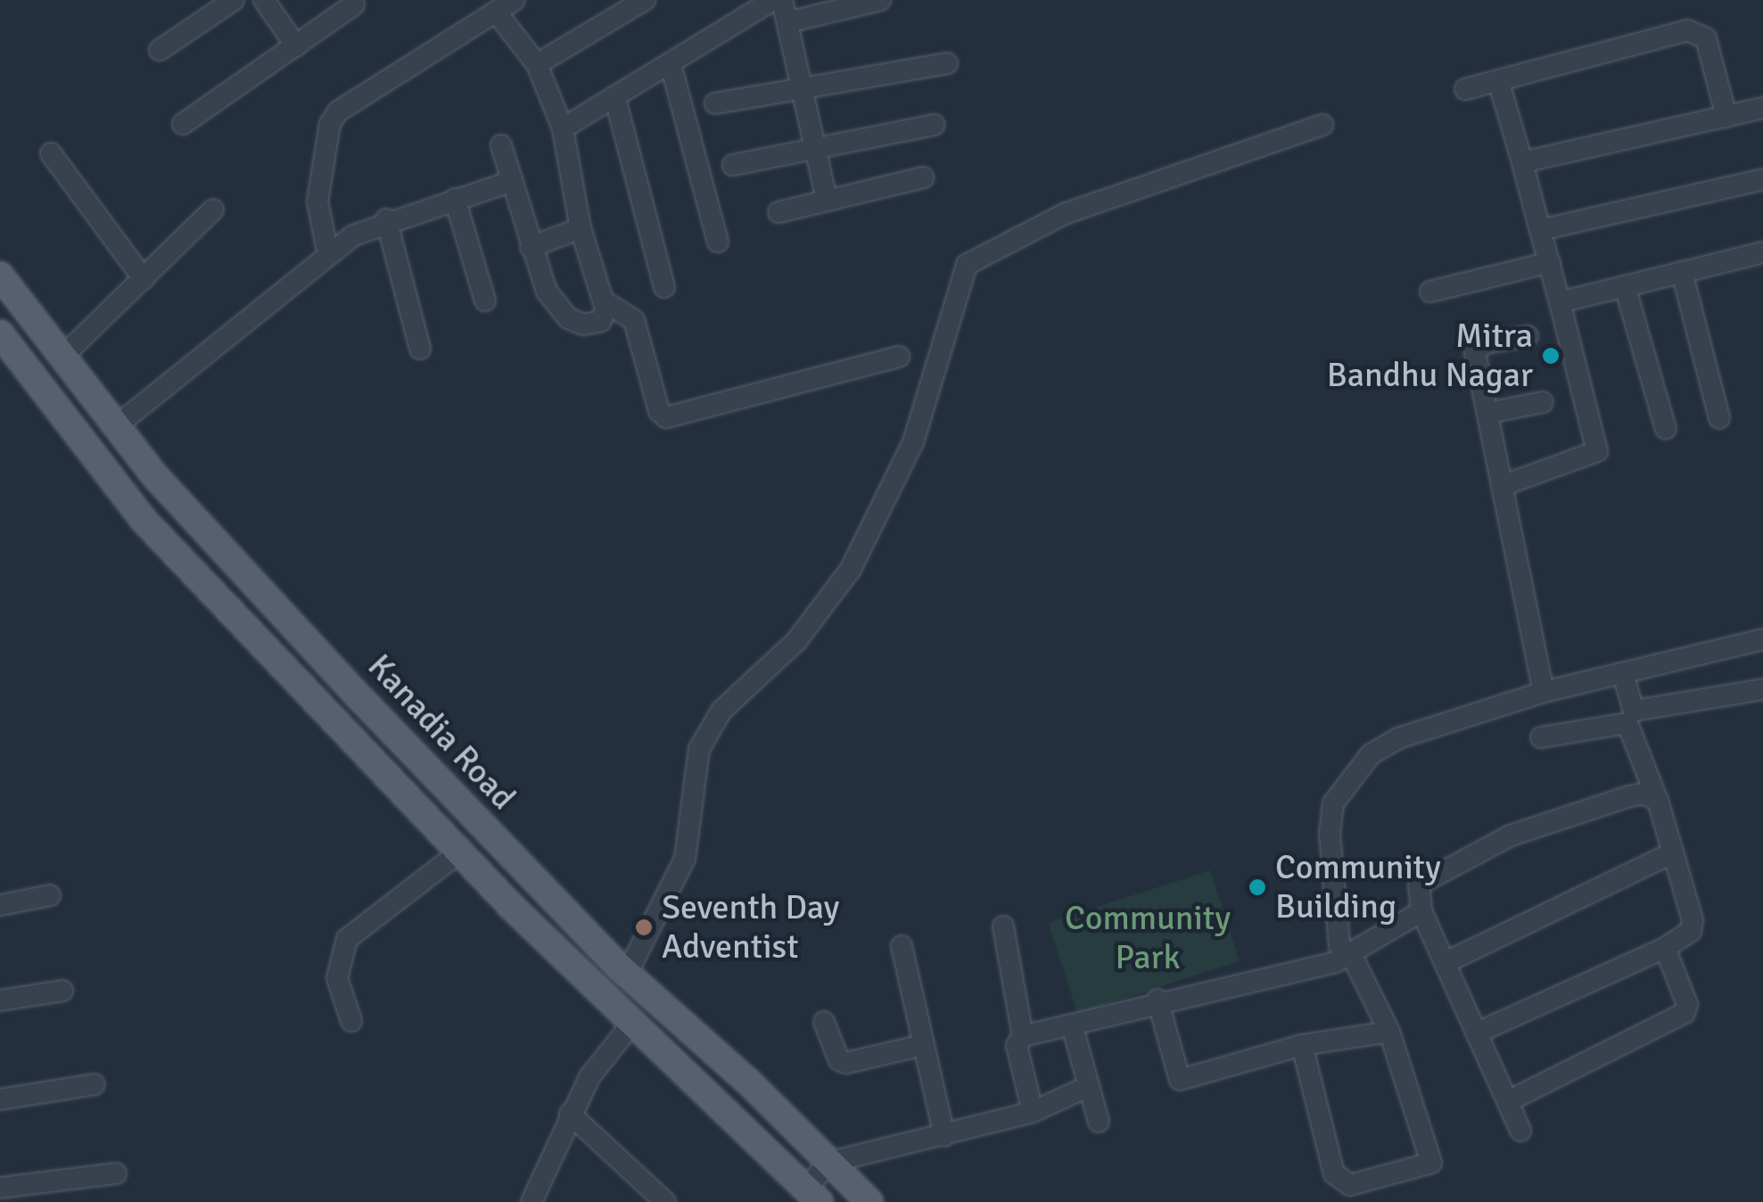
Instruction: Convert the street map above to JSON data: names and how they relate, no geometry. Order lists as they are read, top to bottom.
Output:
{
  "streets": {
    "main road": ["Kanadia Road"]
  },
  "parks": ["Community Park"],
  "places": ["Mitra Bandhu Nagar", "Community Building", "Seventh Day Adventist"]
}
